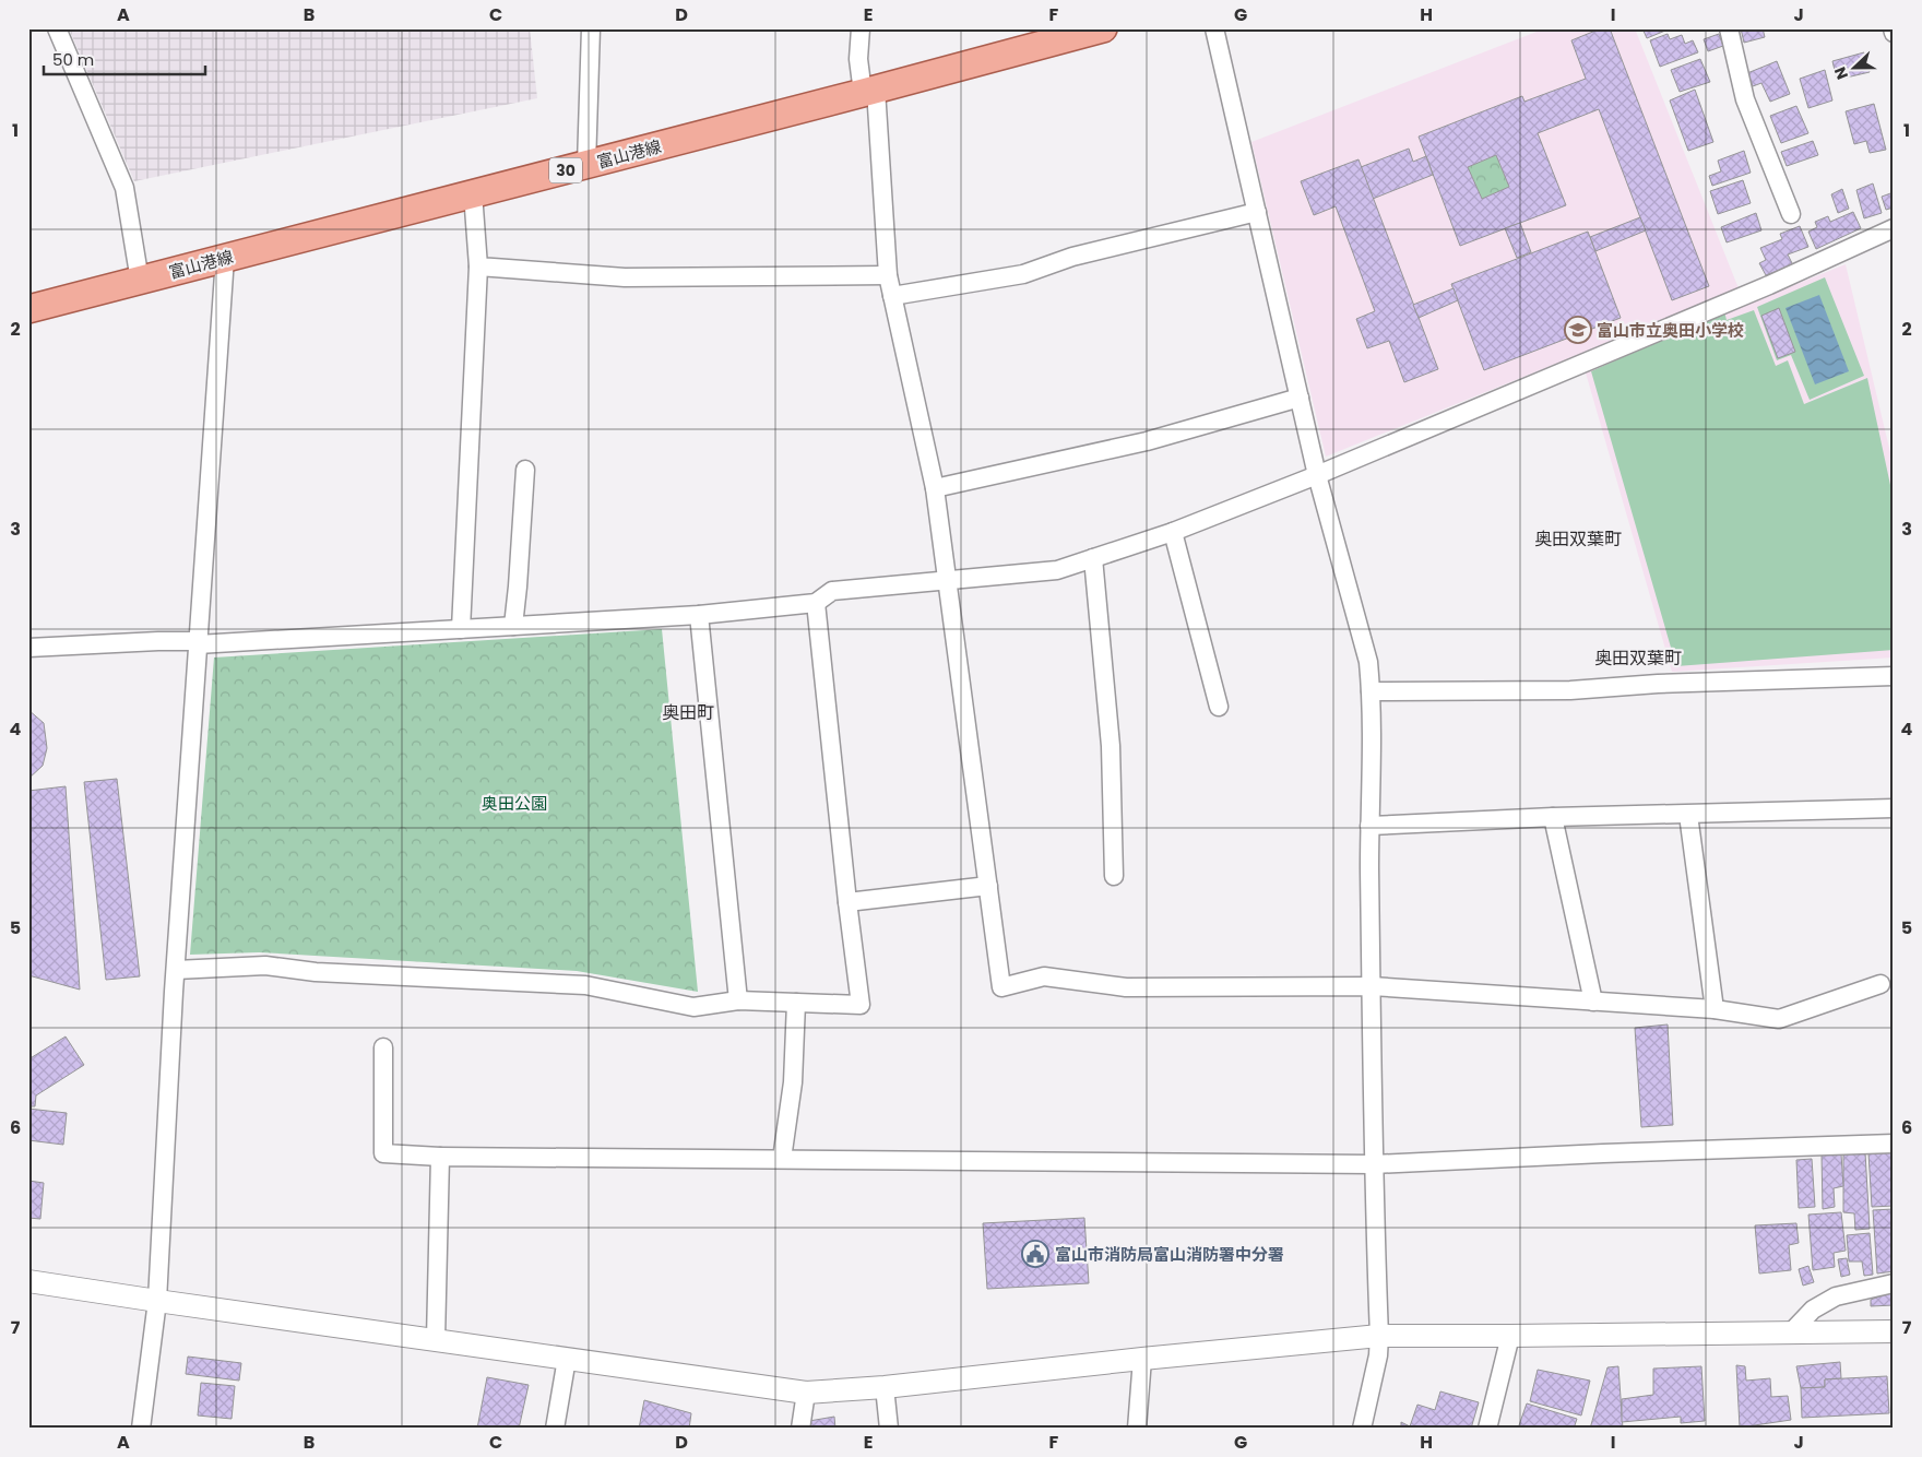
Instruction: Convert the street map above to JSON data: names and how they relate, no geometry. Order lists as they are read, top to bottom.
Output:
{
  "streets": {
    "main road": ["富山港線", "30"]
  },
  "districts": ["奥田双葉町", "奥田双葉町", "奥田町"],
  "parks": ["奥田公園"],
  "places": {
    "school or university": ["富山市立奥田小学校"],
    "public building": ["富山市消防局富山消防署中分署"]
  },
  "scale_bar": "50 m",
  "north": "left",
  "grid": {
    "columns": [
      "A",
      "B",
      "C",
      "D",
      "E",
      "F",
      "G",
      "H",
      "I",
      "J"
    ],
    "rows": [
      "1",
      "2",
      "3",
      "4",
      "5",
      "6",
      "7"
    ]
  }
}
